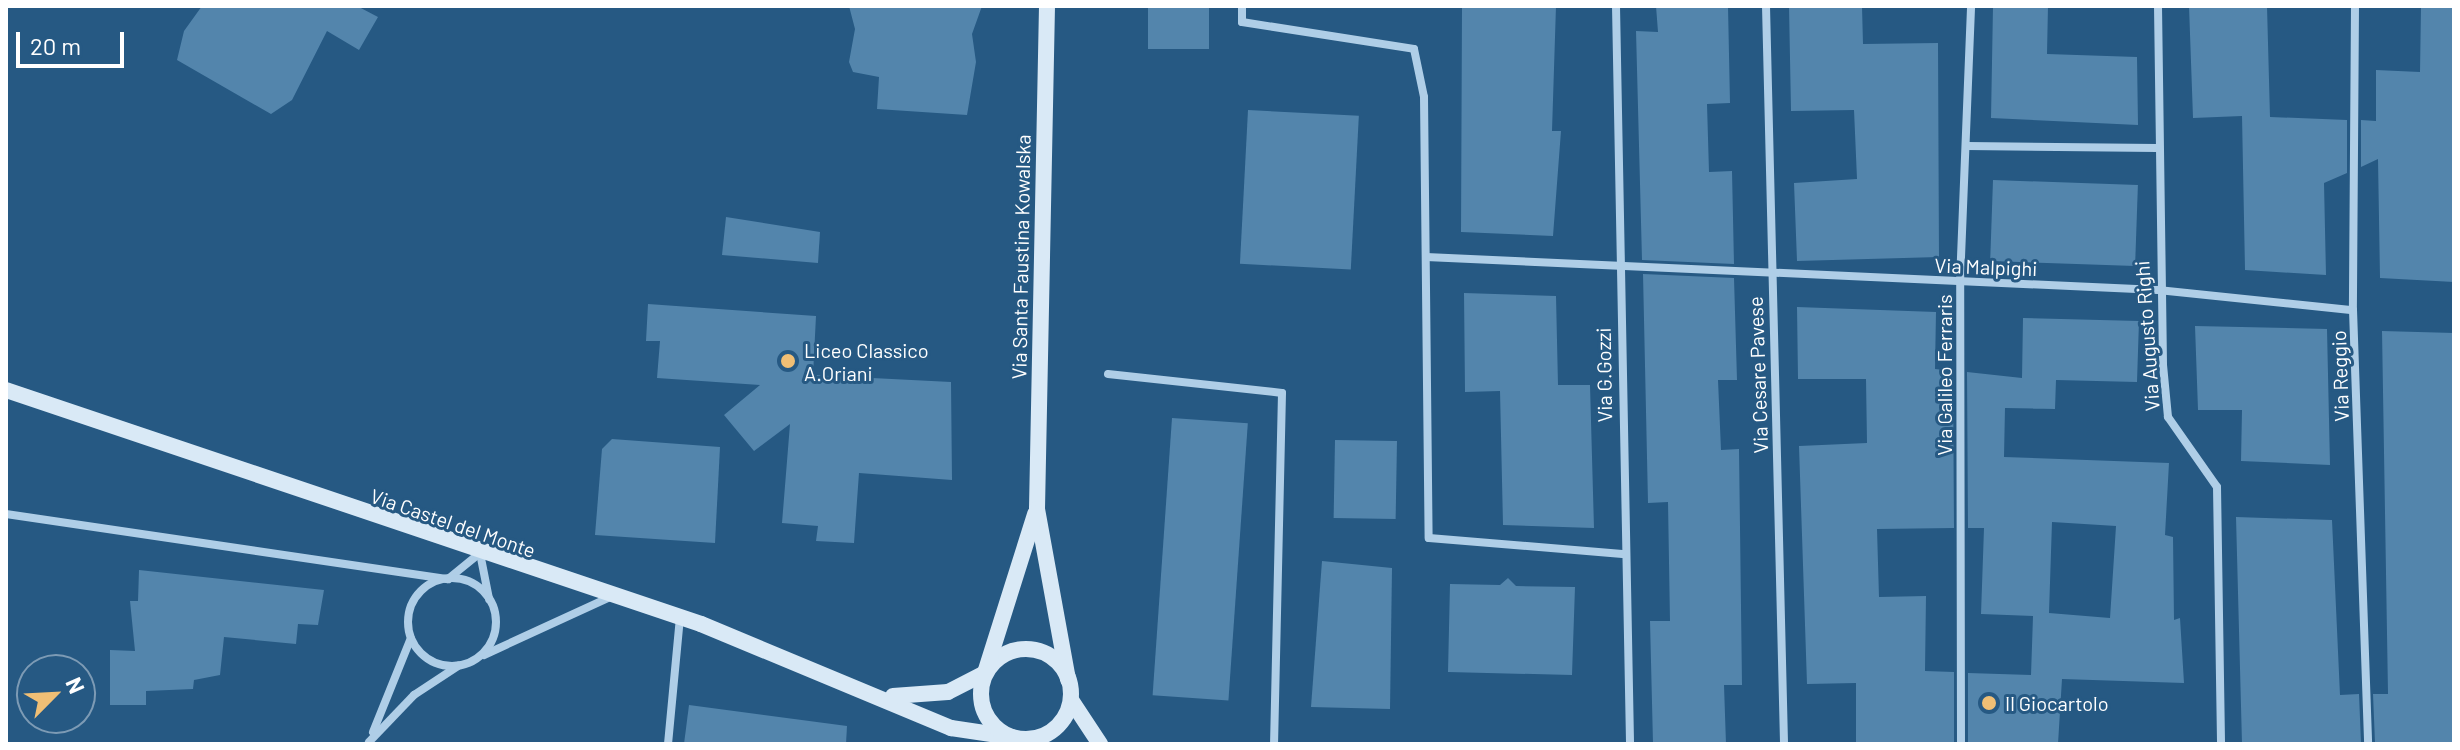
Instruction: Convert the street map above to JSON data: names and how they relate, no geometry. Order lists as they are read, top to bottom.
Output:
{
  "streets": {
    "main road": ["Via Santa Faustina Kowalska", "Via Castel del Monte"],
    "street": [
      "Via Malpighi",
      "Via Augusto Righi",
      "Via G.Gozzi",
      "Via Cesare Pavese",
      "Via Galileo Ferraris",
      "Via Reggio"
    ]
  },
  "crossings": [
    ["Via Malpighi", "Via Augusto Righi"],
    ["Via Malpighi", "Via G.Gozzi"],
    ["Via Malpighi", "Via Cesare Pavese"],
    ["Via Malpighi", "Via Galileo Ferraris"],
    ["Via Malpighi", "Via Reggio"]
  ],
  "places": ["Liceo Classico A.Oriani", "Il Giocartolo"],
  "scale_bar": "20 m",
  "north": "top right"
}
